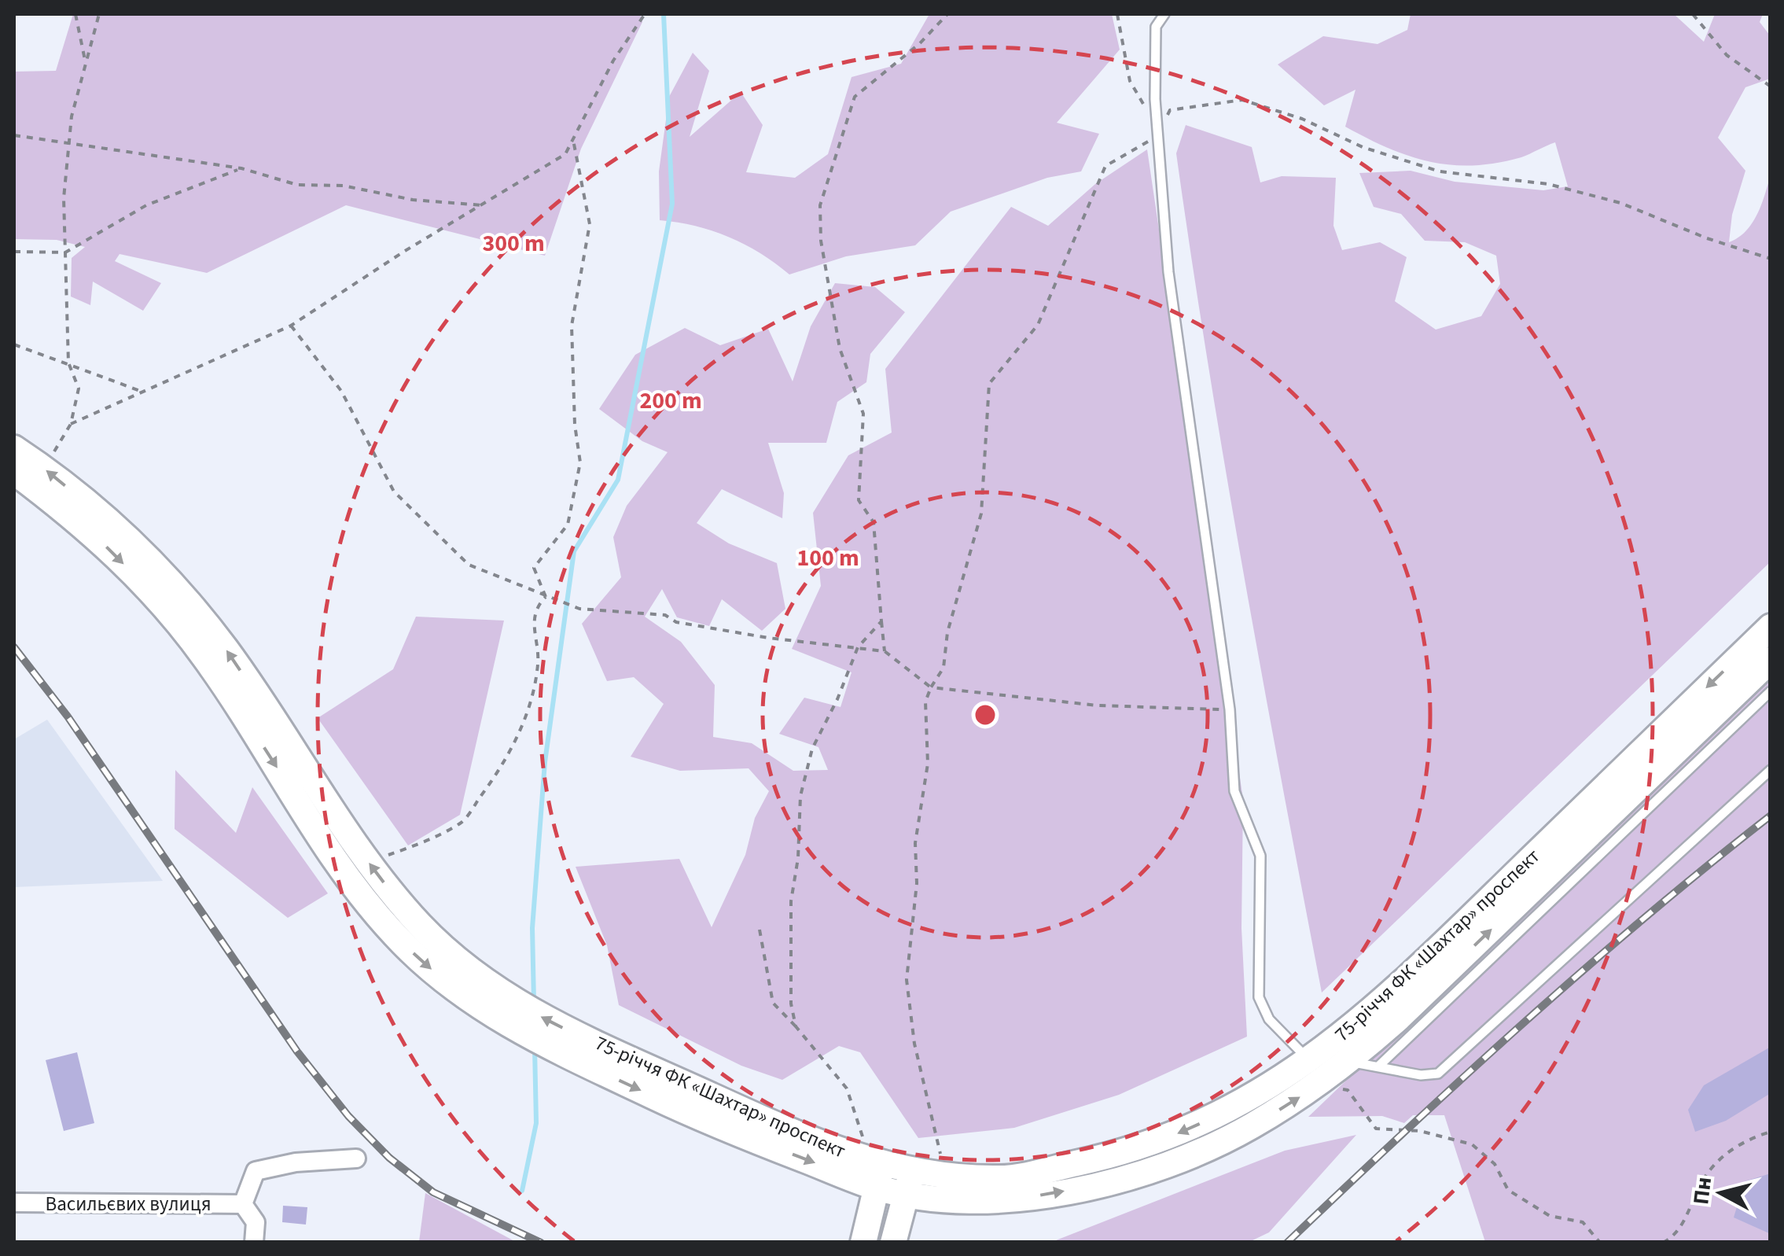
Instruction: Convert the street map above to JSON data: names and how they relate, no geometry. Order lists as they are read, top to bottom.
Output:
{
  "streets": {
    "main road": ["75-річчя ФК «Шахтар» проспект"],
    "street": ["Васильєвих вулиця"]
  },
  "north": "left",
  "rings": ["300 m", "200 m", "100 m"]
}
